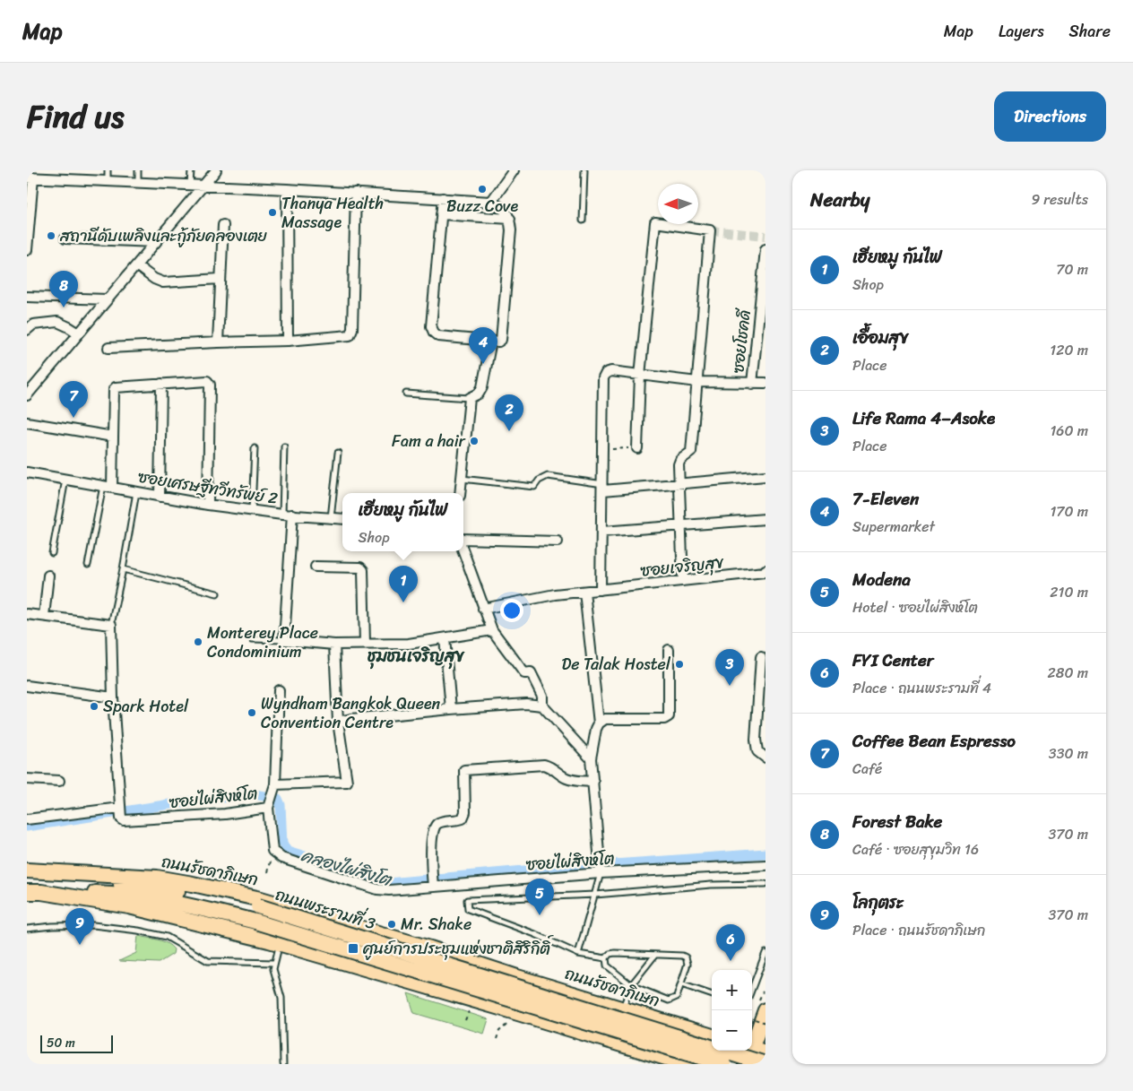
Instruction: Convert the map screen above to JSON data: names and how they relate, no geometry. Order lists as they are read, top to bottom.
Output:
{
  "streets": {
    "main road": ["ถนนรัชดาภิเษก", "ถนนพระรามที่ 3"],
    "street": [
      "ซอยโชคดี",
      "ซอยเศรษฐีทวีทรัพย์ 2",
      "ซอยเจริญสุข",
      "ซอยไผ่สิงห์โต"
    ]
  },
  "crossings": [
    ["ถนนรัชดาภิเษก", "ถนนพระรามที่ 3"]
  ],
  "districts": ["ชุมชนเจริญสุข"],
  "water": ["คลองไผ่สิงโต"],
  "places": {
    "other": [
      "Buzz Cove",
      "Thanya Health Massage",
      "สถานีดับเพลิงและกู้ภัยคลองเตย",
      "Fam a hair",
      "Monterey Place Condominium",
      "De Talak Hostel",
      "Spark Hotel",
      "Wyndham Bangkok Queen Convention Centre",
      "Mr. Shake"
    ],
    "transit": ["ศูนย์การประชุมแห่งชาติสิริกิติ์"]
  },
  "scale_bar": "50 m",
  "north": "left",
  "page": {
    "header": "Map",
    "nav": ["Map", "Layers", "Share"],
    "title": "Find us",
    "buttons": "Directions",
    "heading": ["Nearby", "9 results"],
    "list": [
      {
        "mark": "1",
        "name": "เฮียหมู กันไฟ",
        "note": "Shop",
        "value": "70 m"
      },
      {
        "mark": "2",
        "name": "เอื้อมสุข",
        "note": "Place",
        "value": "120 m"
      },
      {
        "mark": "3",
        "name": "Life Rama 4–Asoke",
        "note": "Place",
        "value": "160 m"
      },
      {
        "mark": "4",
        "name": "7-Eleven",
        "note": "Supermarket",
        "value": "170 m"
      },
      {
        "mark": "5",
        "name": "Modena",
        "note": "Hotel · ซอยไผ่สิงห์โต",
        "value": "210 m"
      },
      {
        "mark": "6",
        "name": "FYI Center",
        "note": "Place · ถนนพระรามที่ 4",
        "value": "280 m"
      },
      {
        "mark": "7",
        "name": "Coffee Bean Espresso",
        "note": "Café",
        "value": "330 m"
      },
      {
        "mark": "8",
        "name": "Forest Bake",
        "note": "Café · ซอยสุขุมวิท 16",
        "value": "370 m"
      },
      {
        "mark": "9",
        "name": "โลกุตระ",
        "note": "Place · ถนนรัชดาภิเษก",
        "value": "370 m"
      }
    ],
    "pins": [
      "8",
      "4",
      "7",
      "2",
      "1",
      "3",
      "5",
      "9",
      "6"
    ],
    "popup": ["เฮียหมู กันไฟ", "Shop"],
    "map_buttons": ["+", "−"],
    "scale": "50 m"
  }
}
